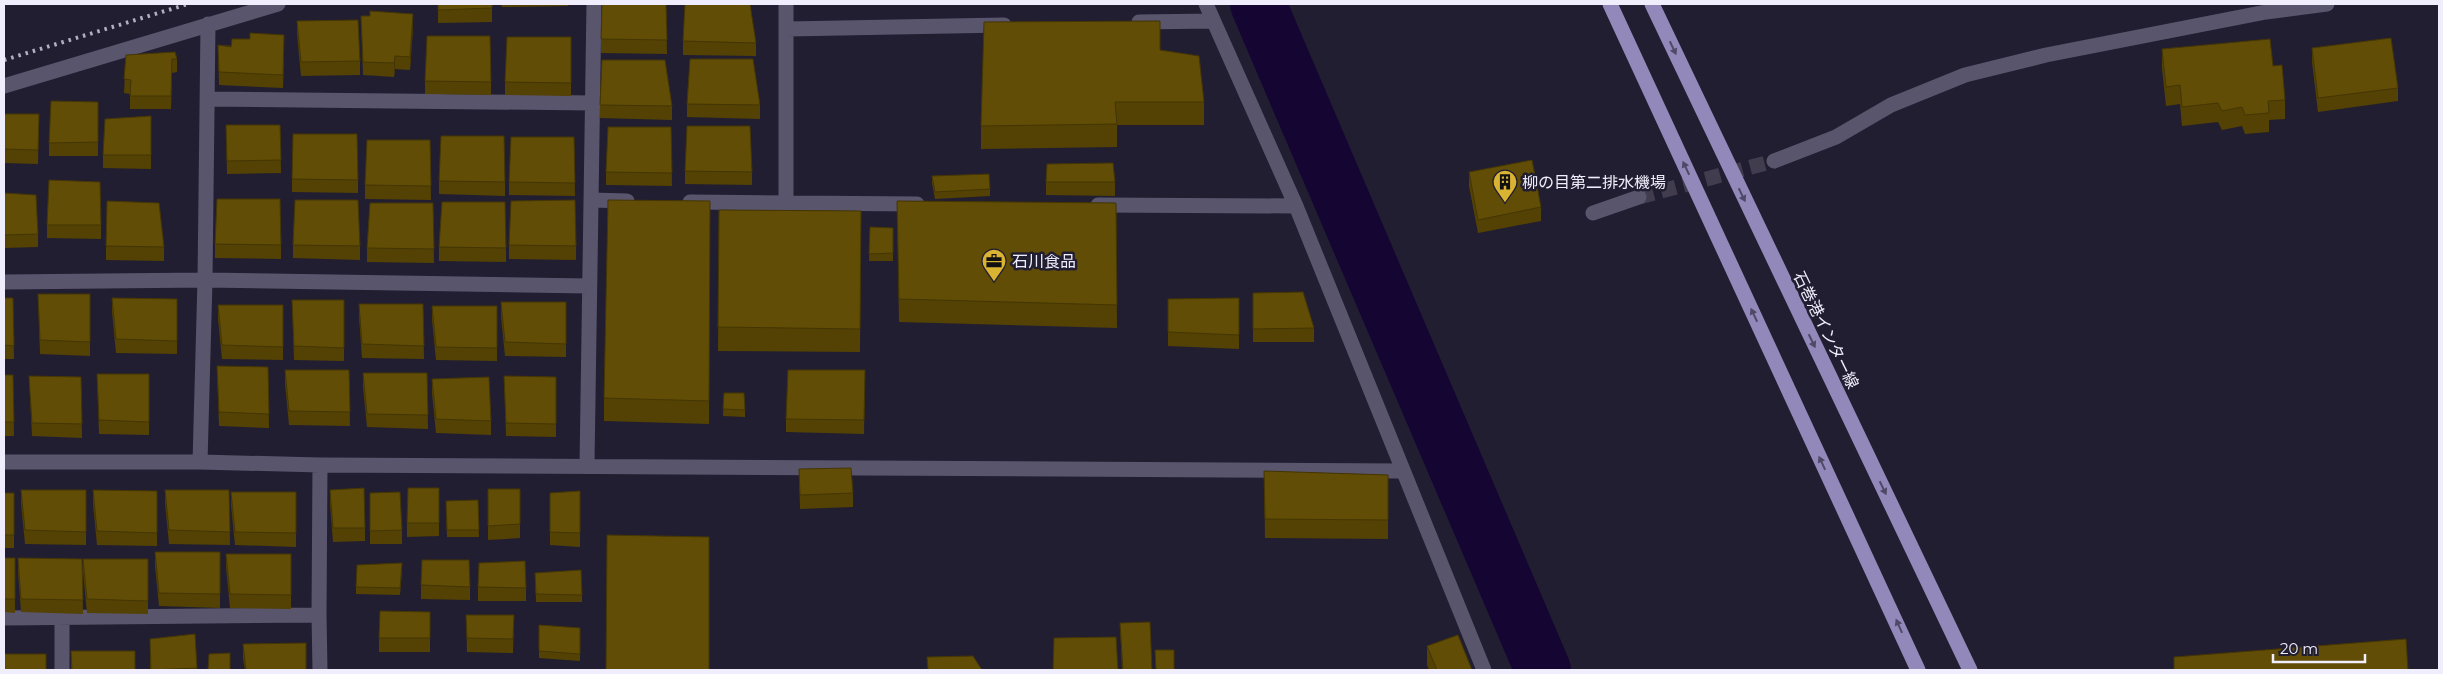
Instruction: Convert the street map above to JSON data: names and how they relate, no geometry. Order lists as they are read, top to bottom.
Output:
{
  "streets": {
    "main road": ["石巻港インター線"]
  },
  "places": {
    "building": ["柳の目第二排水機場"],
    "office": ["石川食品"]
  },
  "scale_bar": "20 m"
}
